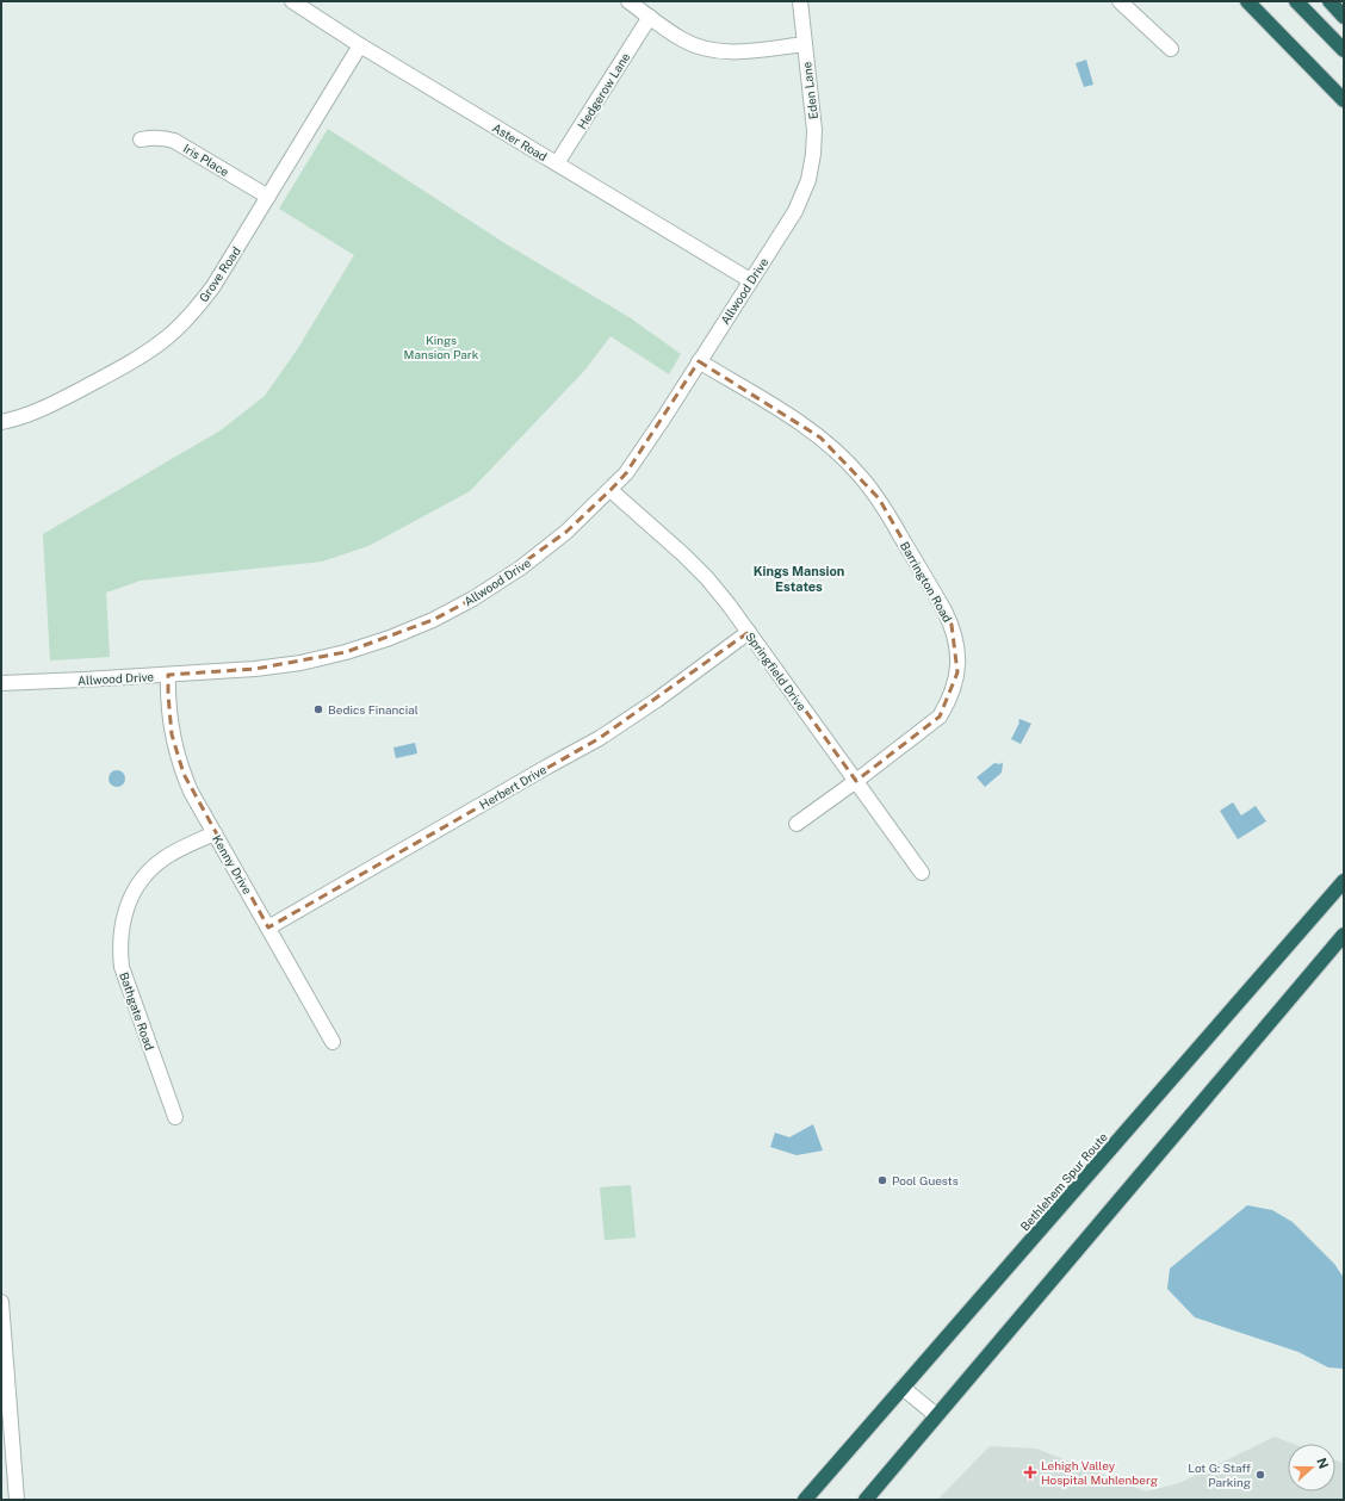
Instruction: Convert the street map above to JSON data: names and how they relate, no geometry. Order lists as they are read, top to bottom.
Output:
{
  "streets": {
    "highway": ["Bethlehem Spur Route"],
    "street": [
      "Hedgerow Lane",
      "Eden Lane",
      "Aster Road",
      "Iris Place",
      "Grove Road",
      "Allwood Drive",
      "Barrington Road",
      "Springfield Drive",
      "Herbert Drive",
      "Kenny Drive",
      "Bathgate Road"
    ]
  },
  "crossings": [
    ["Hedgerow Lane", "Aster Road"],
    ["Eden Lane", "Allwood Drive"],
    ["Aster Road", "Grove Road"],
    ["Aster Road", "Allwood Drive"],
    ["Iris Place", "Grove Road"],
    ["Allwood Drive", "Barrington Road"],
    ["Allwood Drive", "Springfield Drive"],
    ["Allwood Drive", "Kenny Drive"],
    ["Barrington Road", "Springfield Drive"],
    ["Springfield Drive", "Herbert Drive"],
    ["Herbert Drive", "Kenny Drive"],
    ["Kenny Drive", "Bathgate Road"]
  ],
  "districts": ["Kings Mansion Estates"],
  "parks": ["Kings Mansion Park"],
  "places": {
    "other": ["Bedics Financial", "Pool Guests", "Lot G: Staff Parking"],
    "health": ["Lehigh Valley Hospital Muhlenberg"]
  },
  "north": "right"
}
